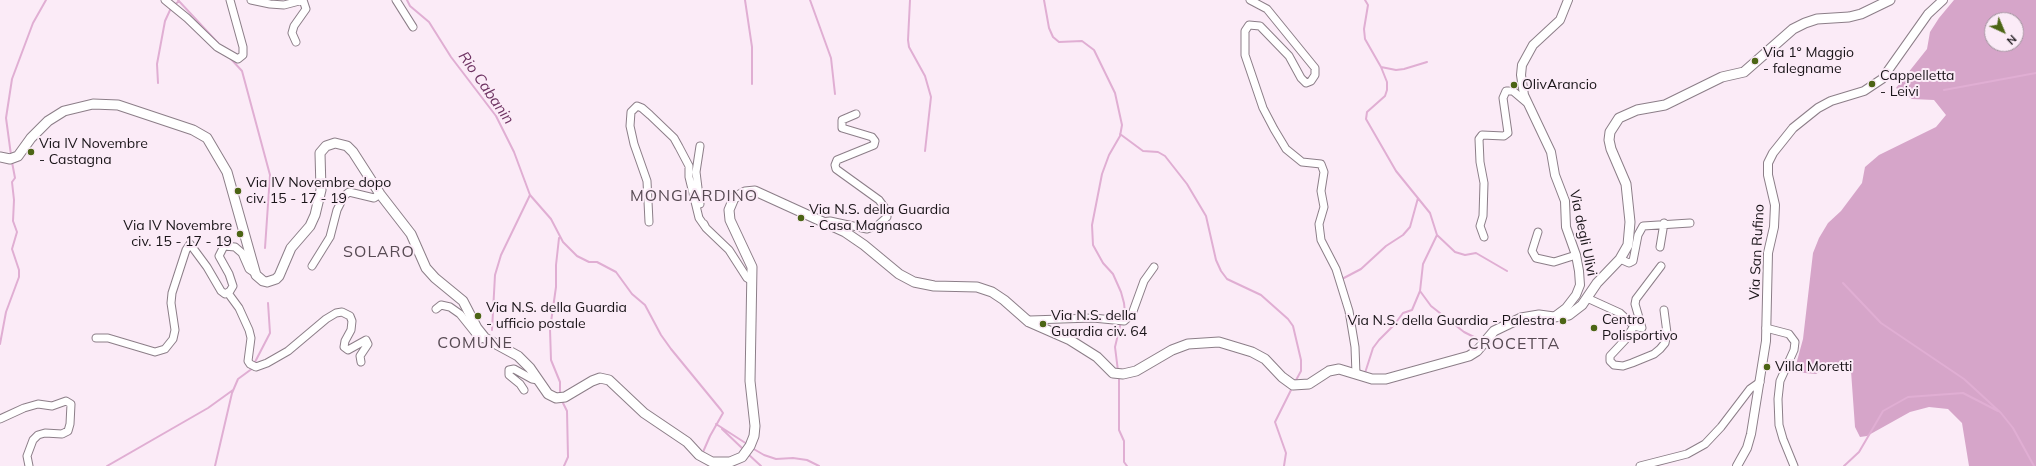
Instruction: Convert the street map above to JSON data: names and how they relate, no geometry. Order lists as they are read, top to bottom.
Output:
{
  "streets": {
    "street": ["Via degli Ulivi", "Via San Rufino"]
  },
  "districts": [
    "MONGIARDINO",
    "SOLARO",
    "COMUNE",
    "CROCETTA"
  ],
  "water": ["Rio Cabanin"],
  "places": [
    "Via 1° Maggio - falegname",
    "Cappelletta - Leivi",
    "OlivArancio",
    "Via IV Novembre - Castagna",
    "Via IV Novembre dopo civ. 15 - 17 - 19",
    "Via N.S. della Guardia - Casa Magnasco",
    "Via IV Novembre civ. 15 - 17 - 19",
    "Via N.S. della Guardia - ufficio postale",
    "Via N.S. della Guardia - Palestra",
    "Via N.S. della Guardia civ. 64",
    "Centro Polisportivo",
    "Villa Moretti"
  ],
  "north": "bottom right"
}
